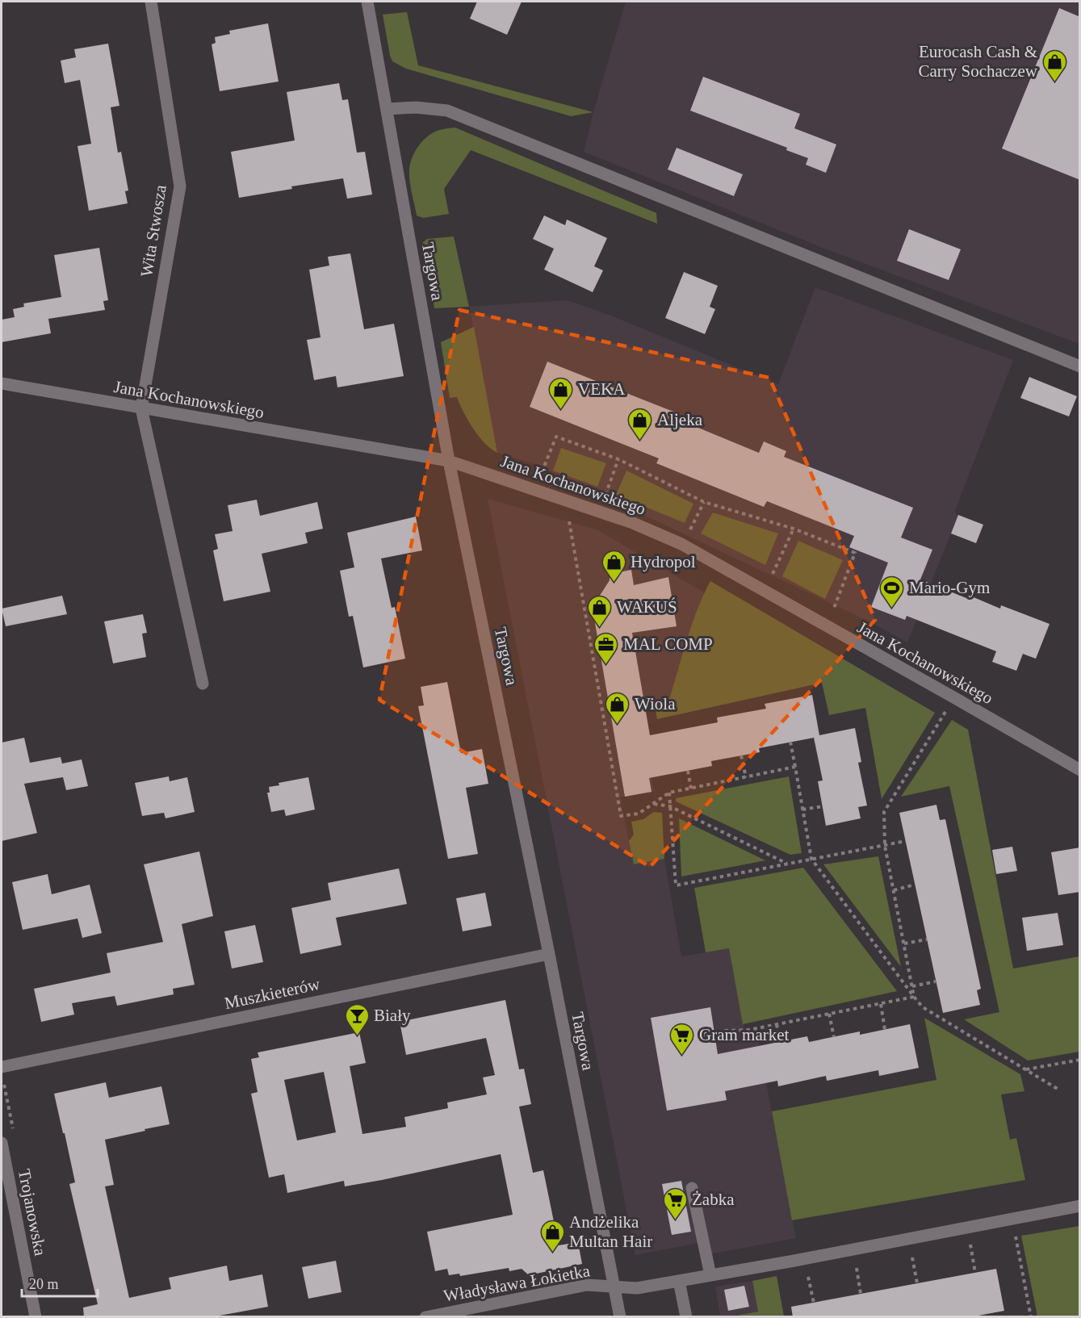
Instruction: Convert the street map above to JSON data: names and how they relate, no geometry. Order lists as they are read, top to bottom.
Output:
{
  "streets": {
    "street": [
      "Wita Stwosza",
      "Targowa",
      "Jana Kochanowskiego",
      "Muszkieterów",
      "Trojanowska",
      "Władysława Łokietka"
    ]
  },
  "crossings": [
    ["Wita Stwosza", "Jana Kochanowskiego"],
    ["Targowa", "Jana Kochanowskiego"],
    ["Targowa", "Muszkieterów"],
    ["Targowa", "Władysława Łokietka"]
  ],
  "places": {
    "shop": [
      "Eurocash Cash & Carry Sochaczew",
      "VEKA",
      "Aljeka",
      "Hydropol",
      "WAKUŚ",
      "Wiola",
      "Andżelika Multan Hair"
    ],
    "sports": ["Mario-Gym"],
    "office": ["MAL COMP"],
    "bar": ["Biały"],
    "supermarket": ["Gram market", "Żabka"]
  },
  "scale_bar": "20 m"
}
